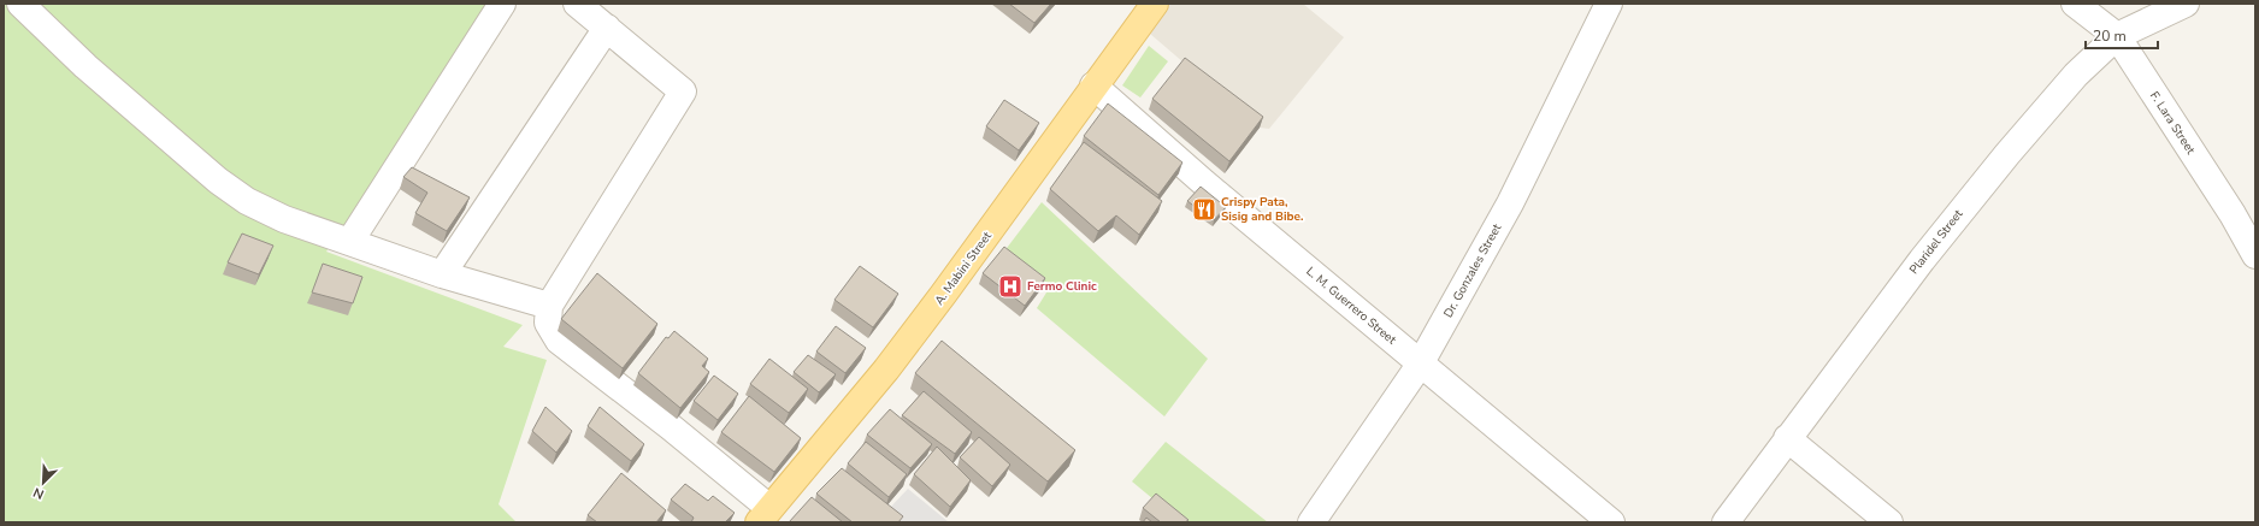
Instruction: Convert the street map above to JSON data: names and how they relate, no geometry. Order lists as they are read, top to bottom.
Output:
{
  "streets": {
    "main road": ["A. Mabini Street"],
    "street": [
      "F. Lara Street",
      "Plaridel Street",
      "Dr. Gonzales Street",
      "L. M. Guerrero Street"
    ]
  },
  "crossings": [
    ["F. Lara Street", "Plaridel Street"],
    ["A. Mabini Street", "L. M. Guerrero Street"],
    ["Dr. Gonzales Street", "L. M. Guerrero Street"]
  ],
  "places": {
    "restaurant": ["Crispy Pata, Sisig and Bibe."],
    "hospital": ["Fermo Clinic"]
  },
  "scale_bar": "20 m",
  "north": "bottom left"
}
